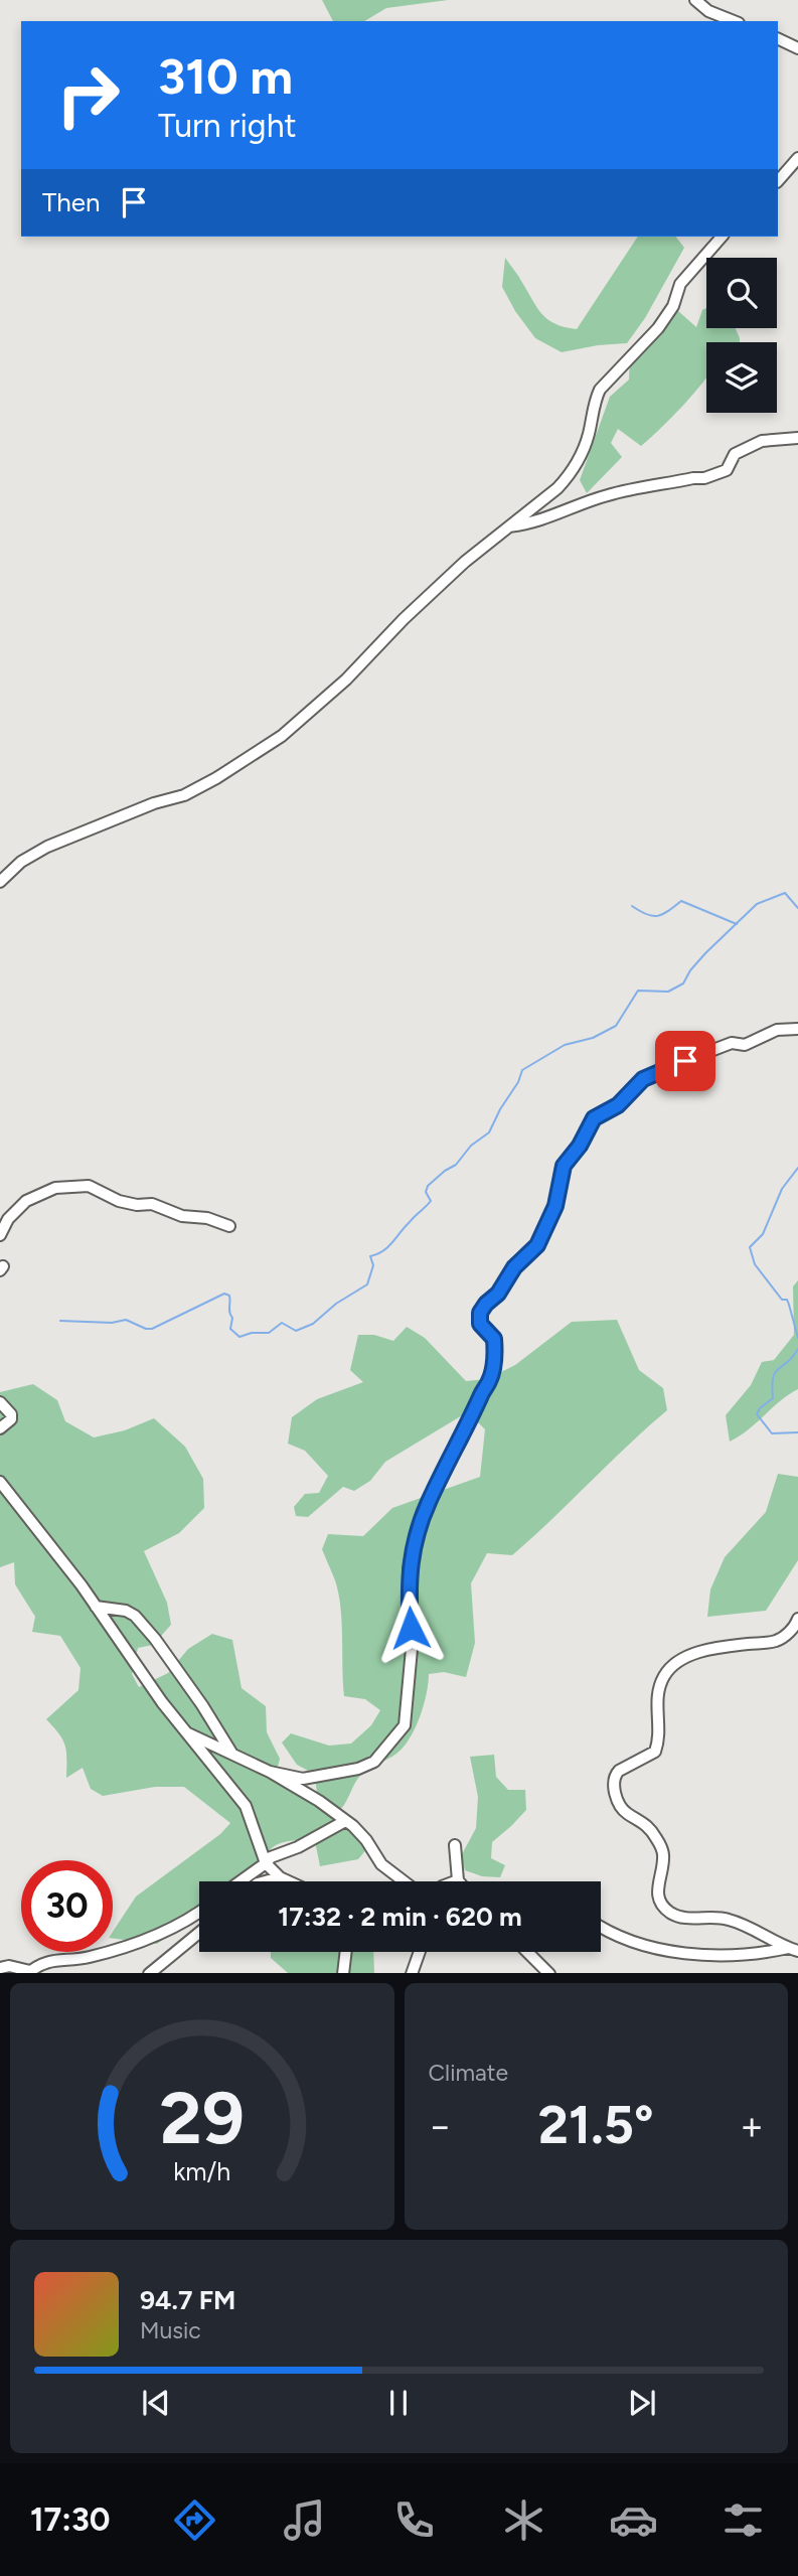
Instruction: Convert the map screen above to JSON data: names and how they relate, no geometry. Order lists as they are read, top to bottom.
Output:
{
  "page": {
    "turn": ["310 m", "Turn right"],
    "then": "Then",
    "limit": "30",
    "trip": "17:32 · 2 min · 620 m",
    "tile": "Climate",
    "heat": ["−", "21.5°", "+"],
    "song": ["94.7 FM", "Music"],
    "tabs": "17:30",
    "gauge": ["29", "km/h"]
  }
}
